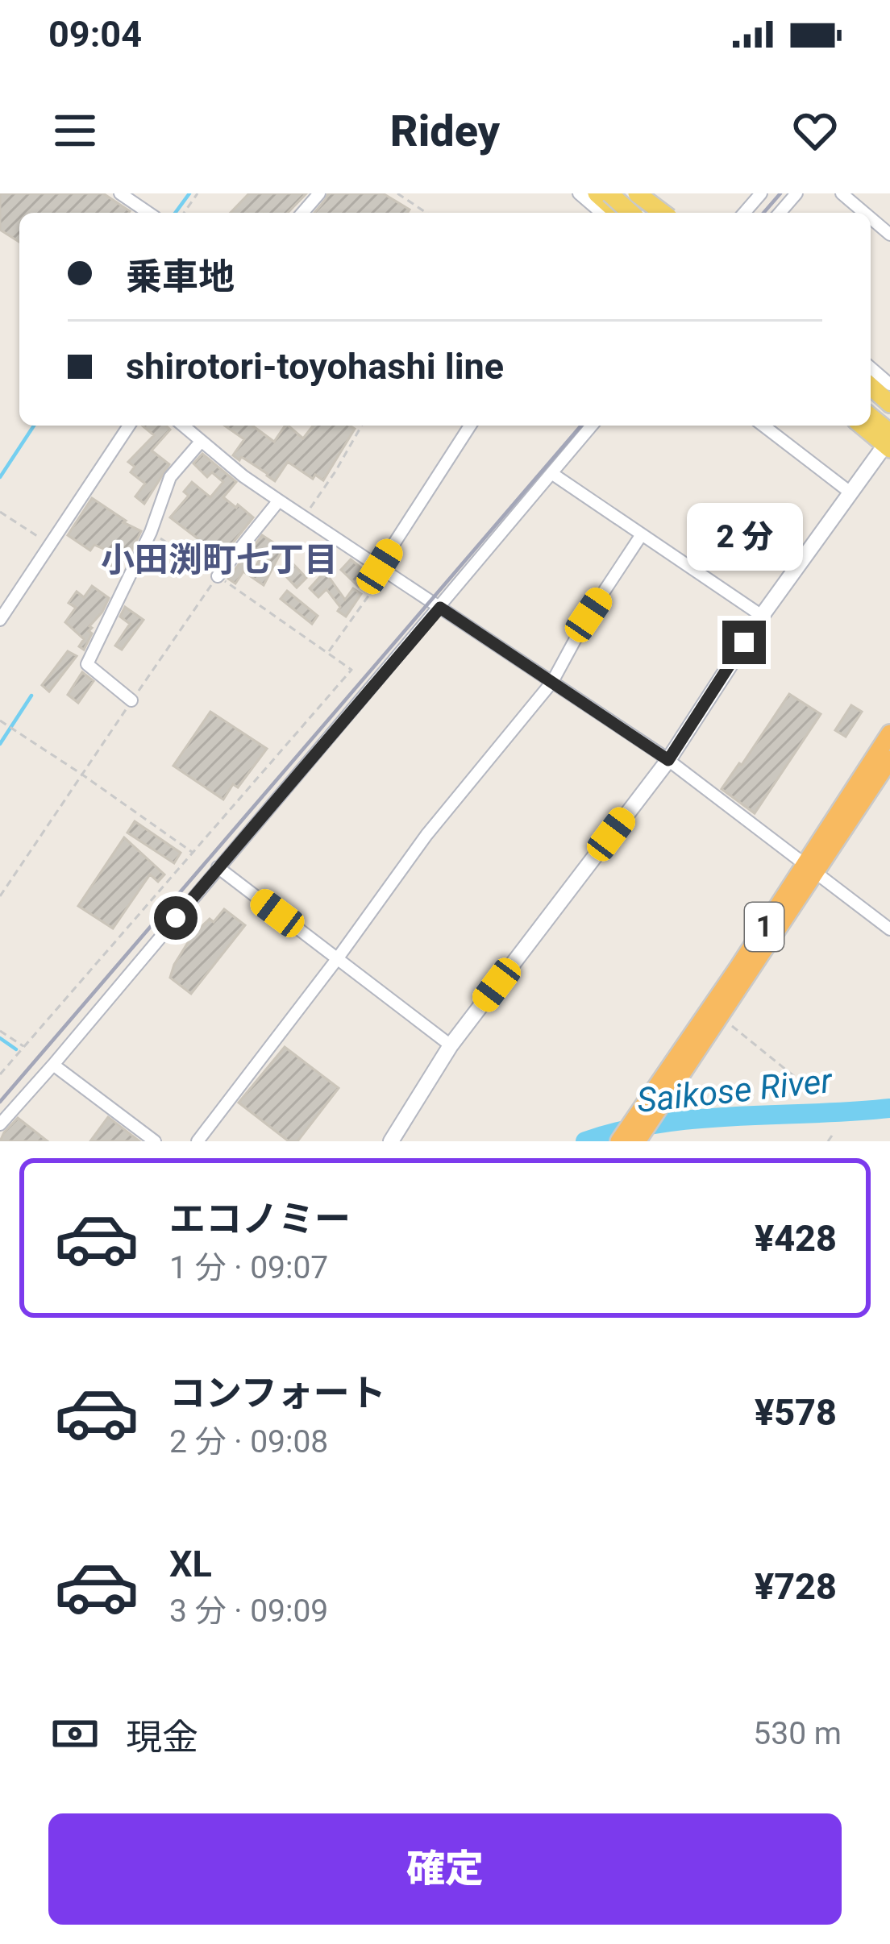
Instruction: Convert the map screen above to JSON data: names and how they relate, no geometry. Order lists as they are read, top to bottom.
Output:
{
  "streets": {
    "highway": ["1"]
  },
  "districts": ["小田渕町七丁目"],
  "water": ["Saikose River"],
  "page": {
    "status": "09:04",
    "header": "Ridey",
    "banner": ["乗車地", "shirotori-toyohashi line"],
    "bubble": "2 分",
    "list": [
      {
        "name": "エコノミー",
        "note": "1 分 · 09:07",
        "value": "¥428"
      },
      {
        "name": "コンフォート",
        "note": "2 分 · 09:08",
        "value": "¥578"
      },
      {
        "name": "XL",
        "note": "3 分 · 09:09",
        "value": "¥728"
      }
    ],
    "pay": ["現金", "530 m"],
    "buttons": "確定"
  }
}
